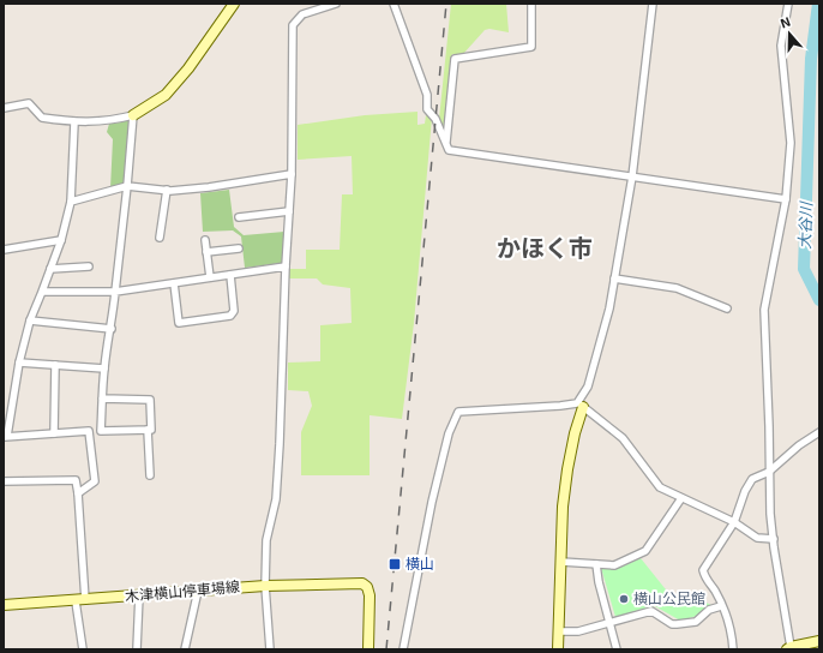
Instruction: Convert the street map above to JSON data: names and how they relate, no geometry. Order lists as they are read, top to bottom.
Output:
{
  "streets": {
    "street": ["木津横山停車場線"]
  },
  "districts": ["かほく市"],
  "water": ["大谷川"],
  "places": {
    "transit": ["横山"],
    "other": ["横山公民館"]
  },
  "north": "top"
}
